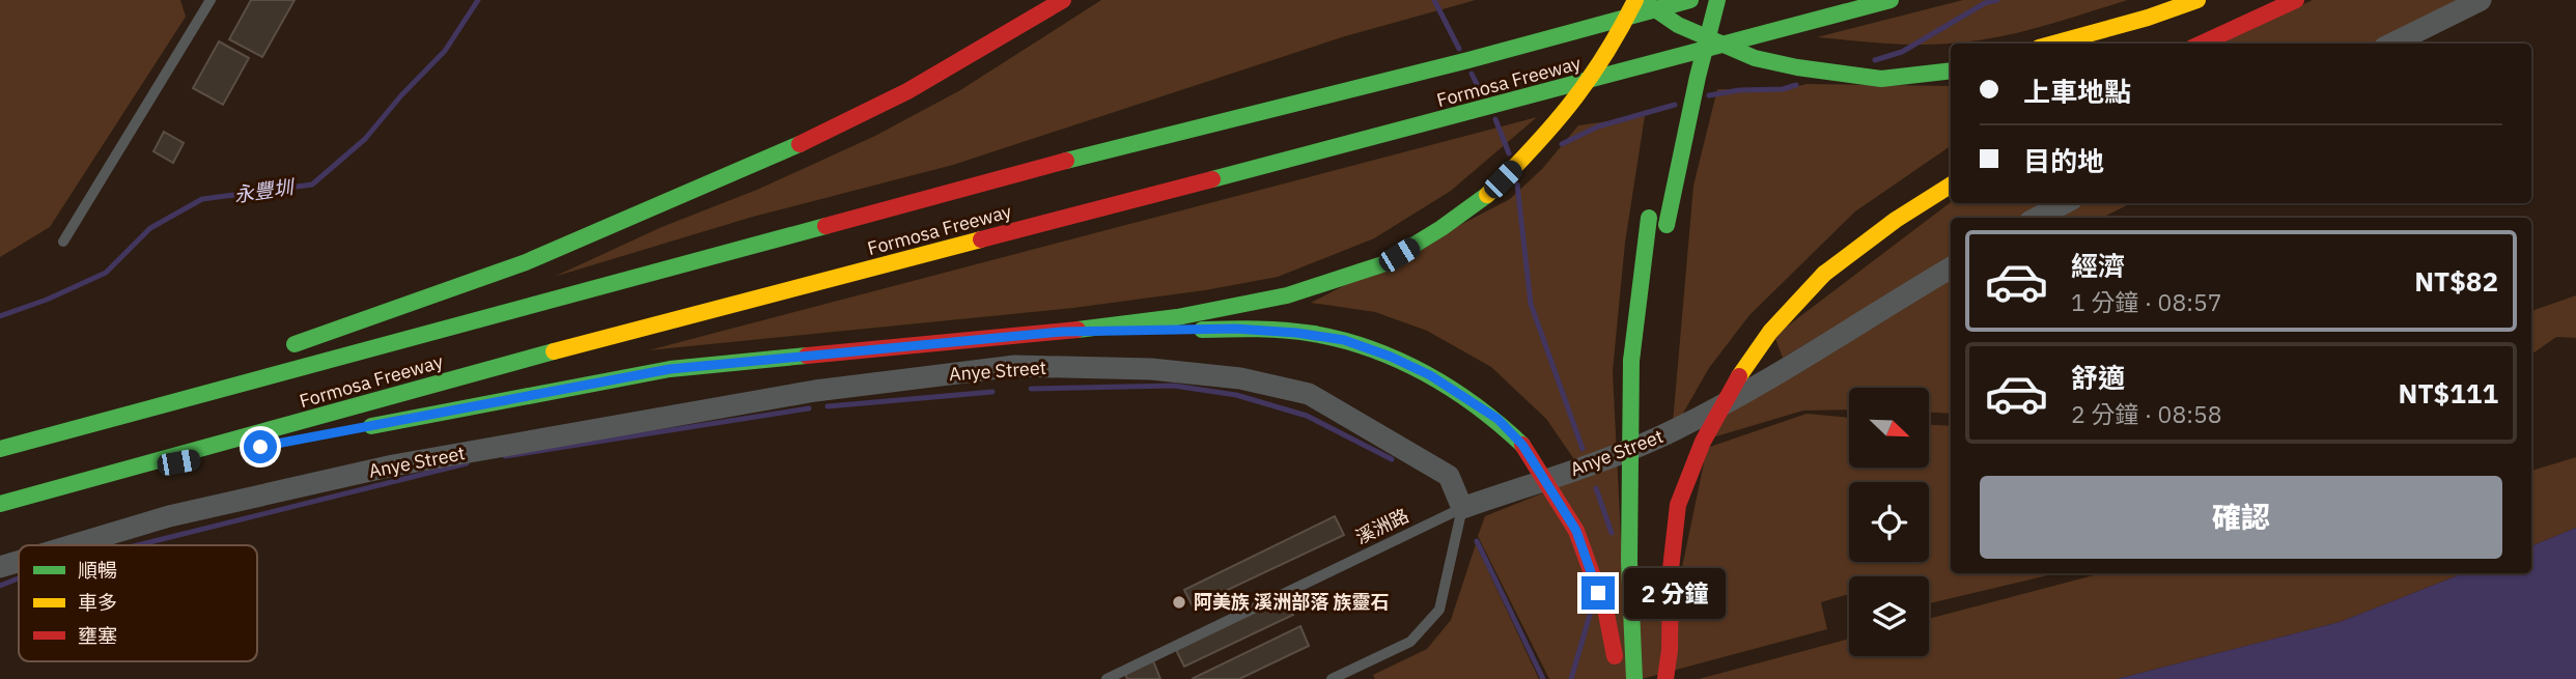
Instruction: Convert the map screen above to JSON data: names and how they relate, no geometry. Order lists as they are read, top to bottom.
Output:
{
  "streets": {
    "highway": ["Formosa Freeway"],
    "street": ["Anye Street"],
    "lane": ["溪洲路"]
  },
  "crossings": [
    ["Anye Street", "溪洲路"]
  ],
  "water": ["永豐圳"],
  "places": ["阿美族 溪洲部落 族靈石"],
  "legend": ["順暢", "車多", "壅塞"],
  "north": "bottom right",
  "page": {
    "banner": ["上車地點", "目的地"],
    "list": [
      {
        "name": "經濟",
        "note": "1 分鐘 · 08:57",
        "value": "NT$82"
      },
      {
        "name": "舒適",
        "note": "2 分鐘 · 08:58",
        "value": "NT$111"
      }
    ],
    "buttons": "確認",
    "bubble": "2 分鐘"
  }
}
